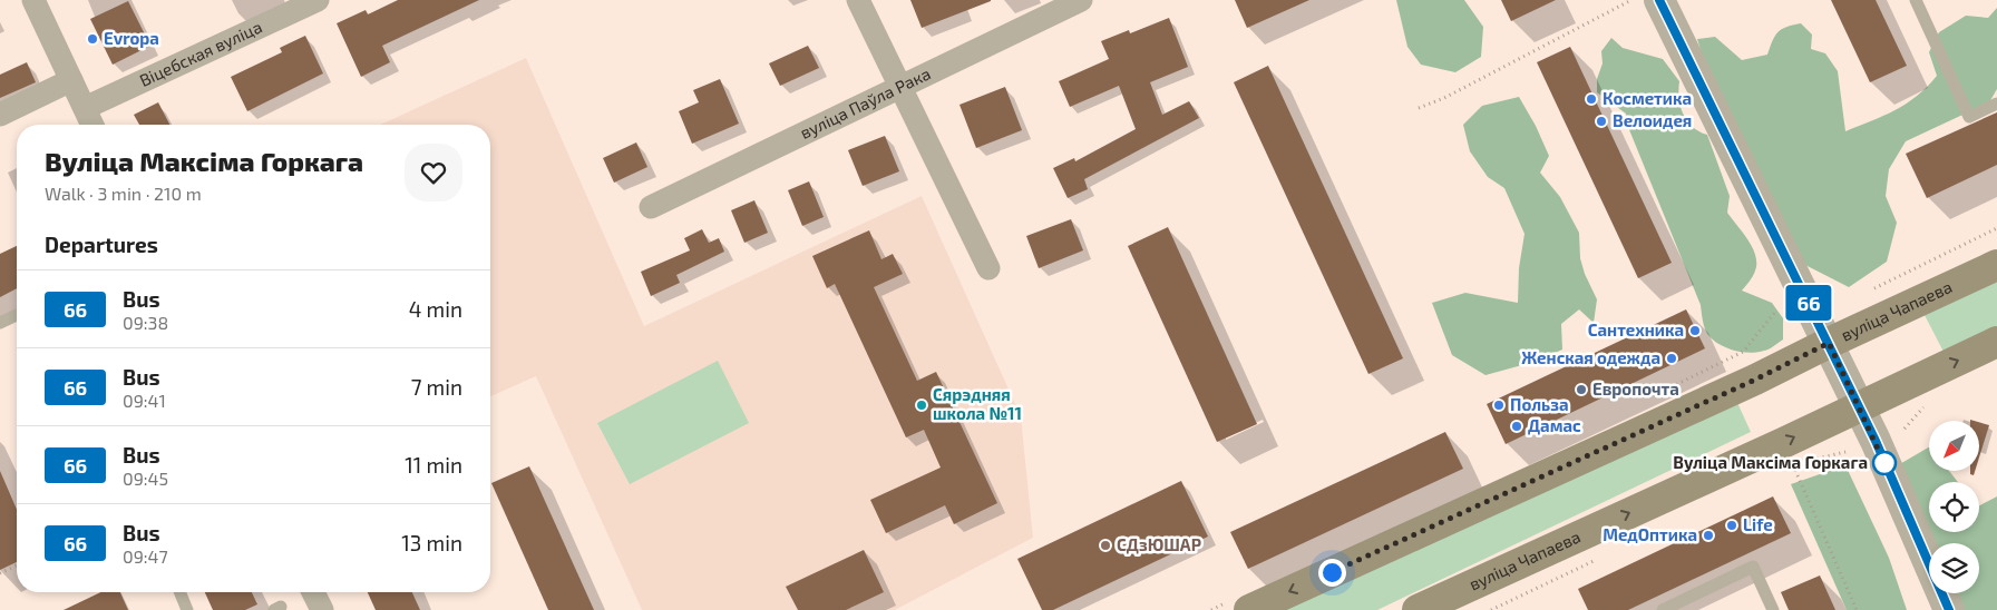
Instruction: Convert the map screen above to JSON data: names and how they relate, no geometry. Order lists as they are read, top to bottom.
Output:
{
  "streets": {
    "main road": ["вуліца Чапаева"],
    "street": ["Віцебская вуліца", "вуліца Паўла Рака"]
  },
  "places": [
    "Evropa",
    "Косметика",
    "Велоидея",
    "Сантехника",
    "Женская одежда",
    "Европочта",
    "Сярэдняя школа №11",
    "Польза",
    "Дамас",
    "Вуліца Максіма Горкага",
    "Life",
    "МедОптика",
    "СДзЮШАР"
  ],
  "lines": ["bus line 66"],
  "north": "bottom left",
  "page": {
    "on_map": "66",
    "heading": [
      ["Вуліца Максіма Горкага", "Walk · 3 min · 210 m"],
      "Departures"
    ],
    "list": [
      {
        "mark": "66",
        "name": "Bus",
        "note": "09:38",
        "value": "4 min"
      },
      {
        "mark": "66",
        "name": "Bus",
        "note": "09:41",
        "value": "7 min"
      },
      {
        "mark": "66",
        "name": "Bus",
        "note": "09:45",
        "value": "11 min"
      },
      {
        "mark": "66",
        "name": "Bus",
        "note": "09:47",
        "value": "13 min"
      }
    ]
  }
}
